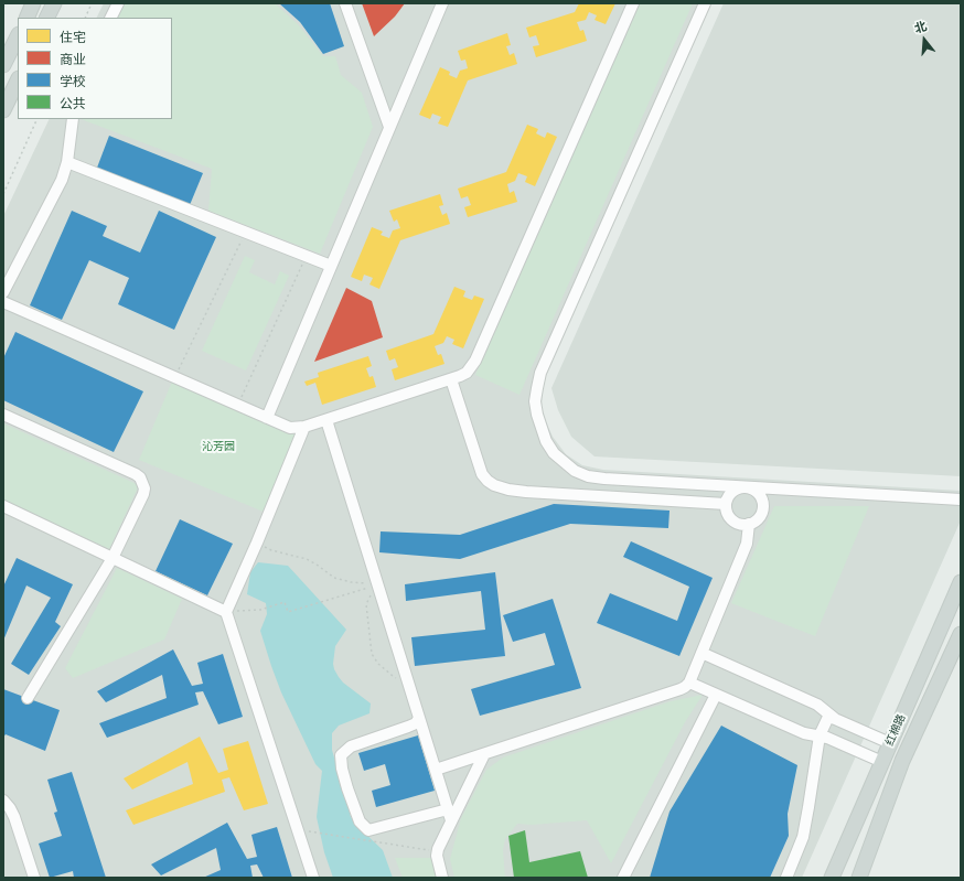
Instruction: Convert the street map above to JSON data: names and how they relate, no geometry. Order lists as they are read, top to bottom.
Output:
{
  "streets": {
    "main road": ["红棉路"]
  },
  "parks": ["沁芳园"],
  "legend": [
    "住宅",
    "商业",
    "学校",
    "公共"
  ],
  "north": "top"
}
